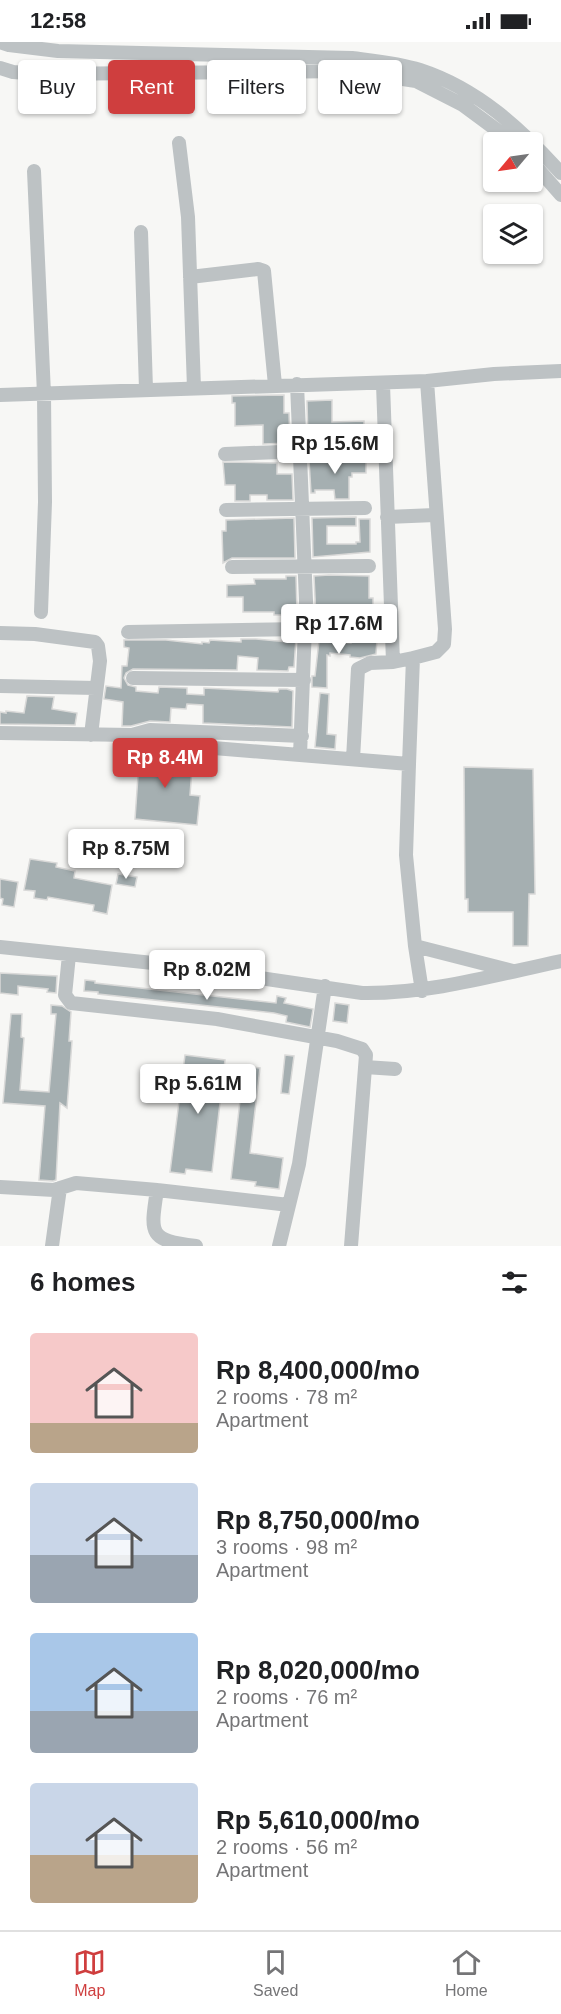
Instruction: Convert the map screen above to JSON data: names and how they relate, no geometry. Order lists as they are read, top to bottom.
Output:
{
  "north": "bottom left",
  "page": {
    "status": "12:58",
    "chip": [
      "Buy",
      "Rent",
      "Filters",
      "New"
    ],
    "price": [
      "Rp 15.6M",
      "Rp 17.6M",
      "Rp 8.4M",
      "Rp 8.75M",
      "Rp 8.02M",
      "Rp 5.61M"
    ],
    "heading": "6 homes",
    "list": [
      {
        "name": "Rp 8,400,000/mo",
        "note": "2 rooms · 78 m² · Apartment"
      },
      {
        "name": "Rp 8,750,000/mo",
        "note": "3 rooms · 98 m² · Apartment"
      },
      {
        "name": "Rp 8,020,000/mo",
        "note": "2 rooms · 76 m² · Apartment"
      },
      {
        "name": "Rp 5,610,000/mo",
        "note": "2 rooms · 56 m² · Apartment"
      }
    ],
    "tabs": ["Map", "Saved", "Home"]
  }
}
